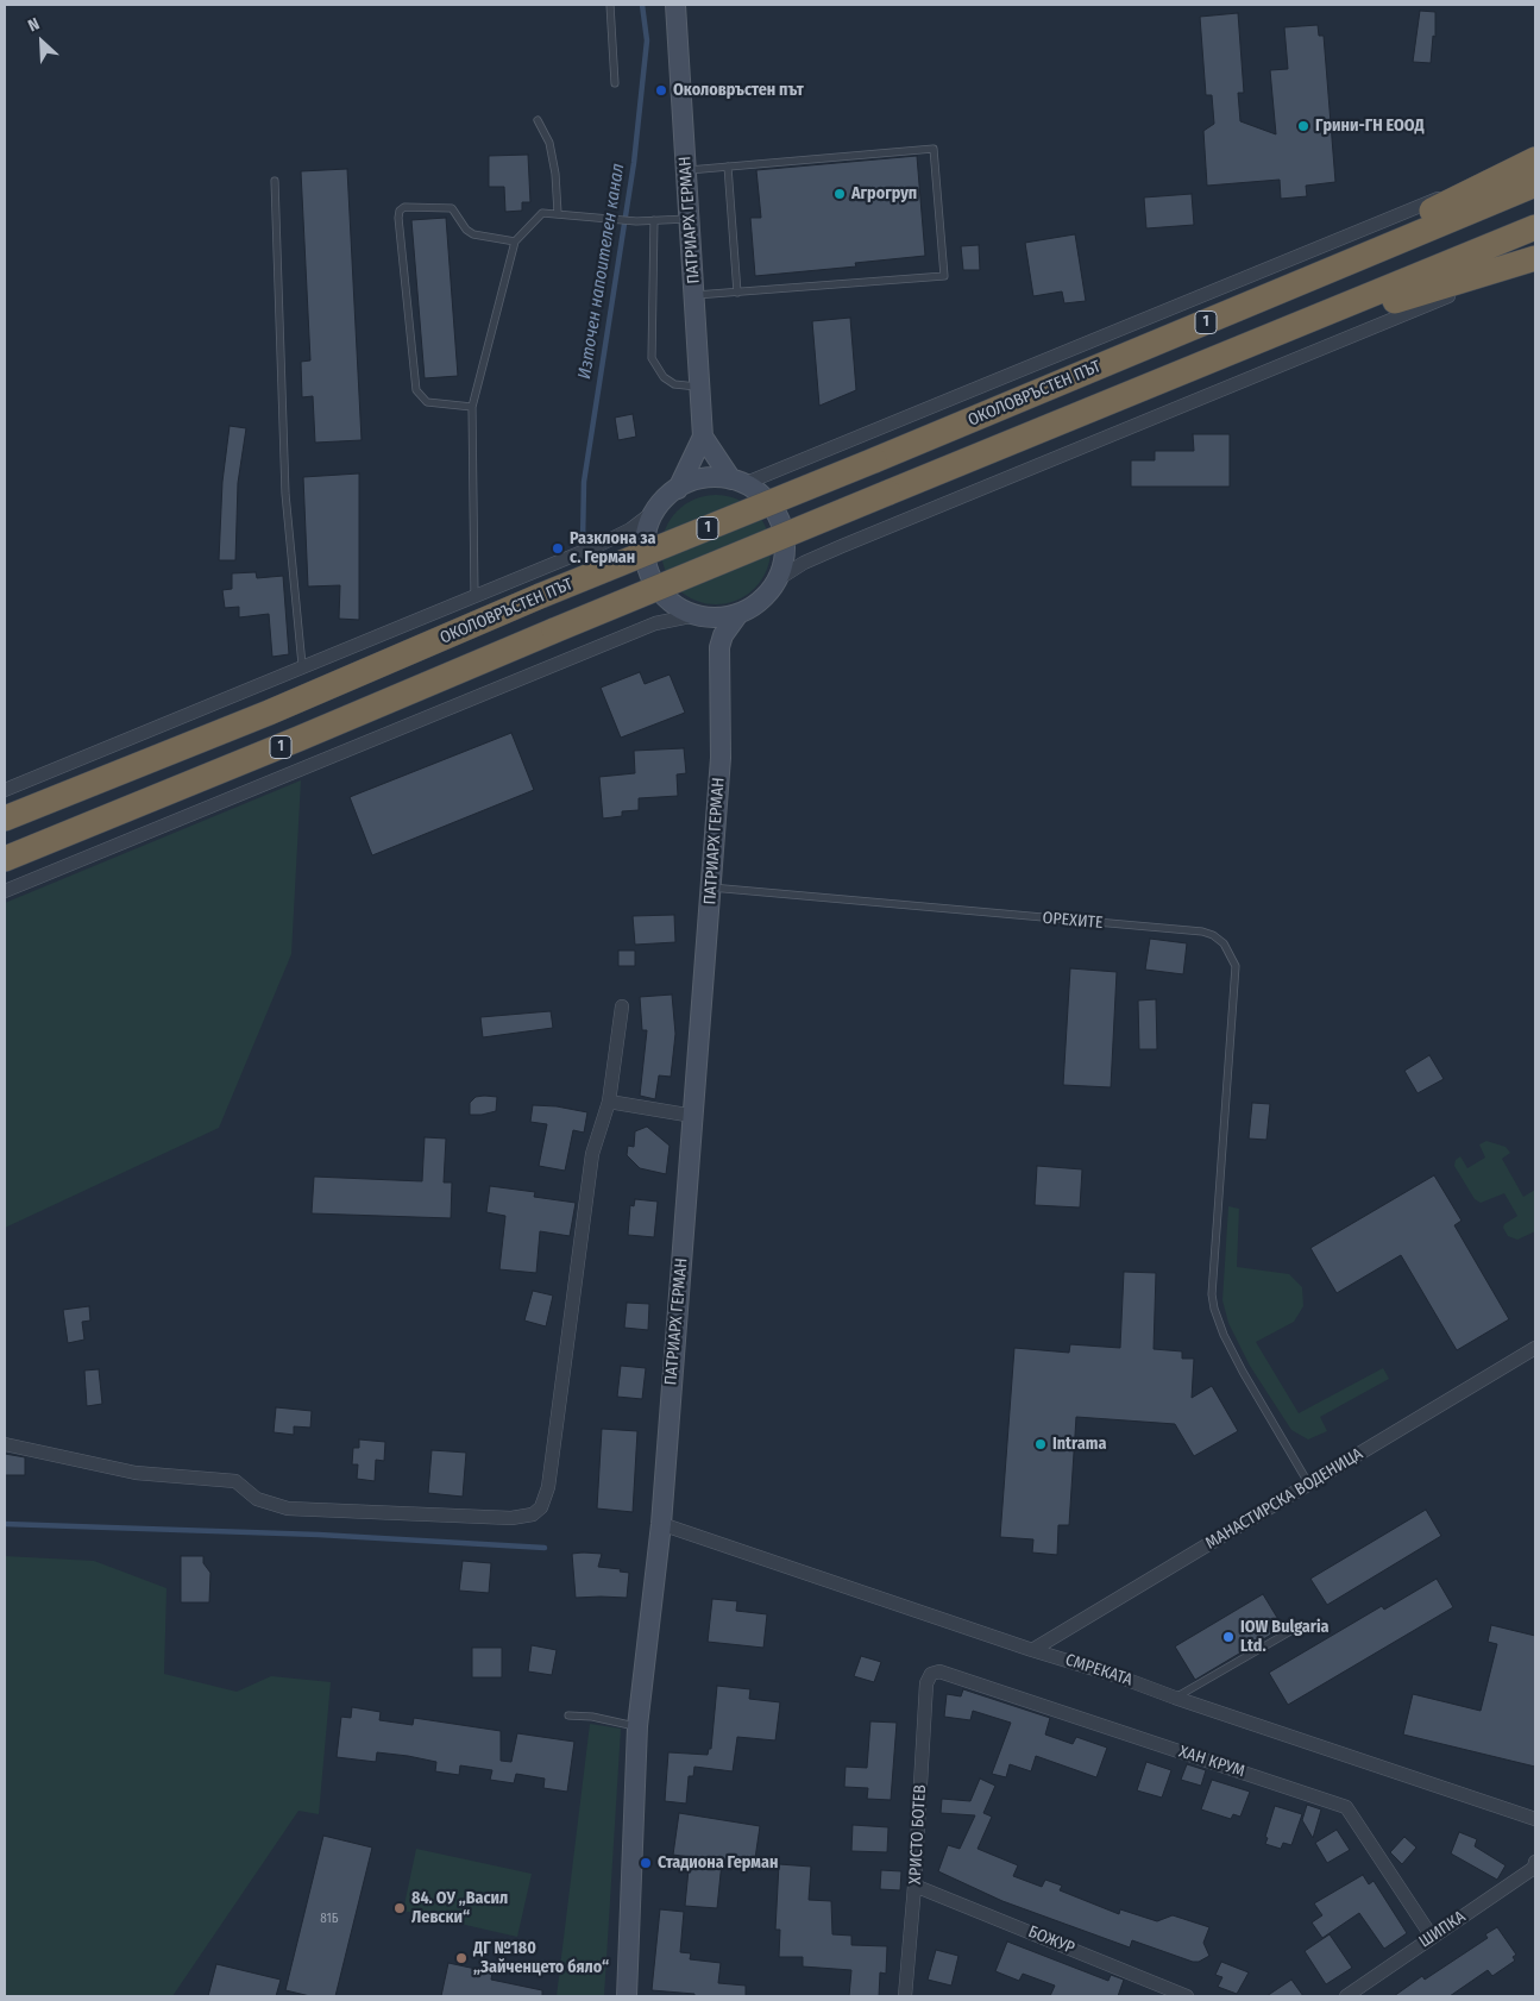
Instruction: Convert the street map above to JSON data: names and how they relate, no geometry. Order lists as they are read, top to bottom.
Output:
{
  "streets": {
    "highway": ["1", "ОКОЛОВРЪСТЕН ПЪТ"],
    "street": [
      "ПАТРИАРХ ГЕРМАН",
      "МАНАСТИРСКА ВОДЕНИЦА",
      "СМРЕКАТА",
      "ХАН КРУМ",
      "ХРИСТО БОТЕВ",
      "ШИПКА",
      "БОЖУР"
    ],
    "lane": ["ОРЕХИТЕ"]
  },
  "crossings": [
    ["ПАТРИАРХ ГЕРМАН", "ОРЕХИТЕ"],
    ["ПАТРИАРХ ГЕРМАН", "СМРЕКАТА"],
    ["ОРЕХИТЕ", "МАНАСТИРСКА ВОДЕНИЦА"],
    ["МАНАСТИРСКА ВОДЕНИЦА", "СМРЕКАТА"],
    ["ХАН КРУМ", "ХРИСТО БОТЕВ"],
    ["ХАН КРУМ", "ШИПКА"],
    ["ХРИСТО БОТЕВ", "БОЖУР"]
  ],
  "water": ["Източен напоителен канал"],
  "places": [
    "Околовръстен път",
    "Грини-ГН ЕООД",
    "Агрогруп",
    "Разклона за с. Герман",
    "Intrama",
    "IOW Bulgaria Ltd.",
    "Стадиона Герман",
    "84. ОУ „Васил Левски“",
    "ДГ №180 „Зайченцето бяло“"
  ],
  "house_numbers": ["81Б"],
  "north": "top left"
}
